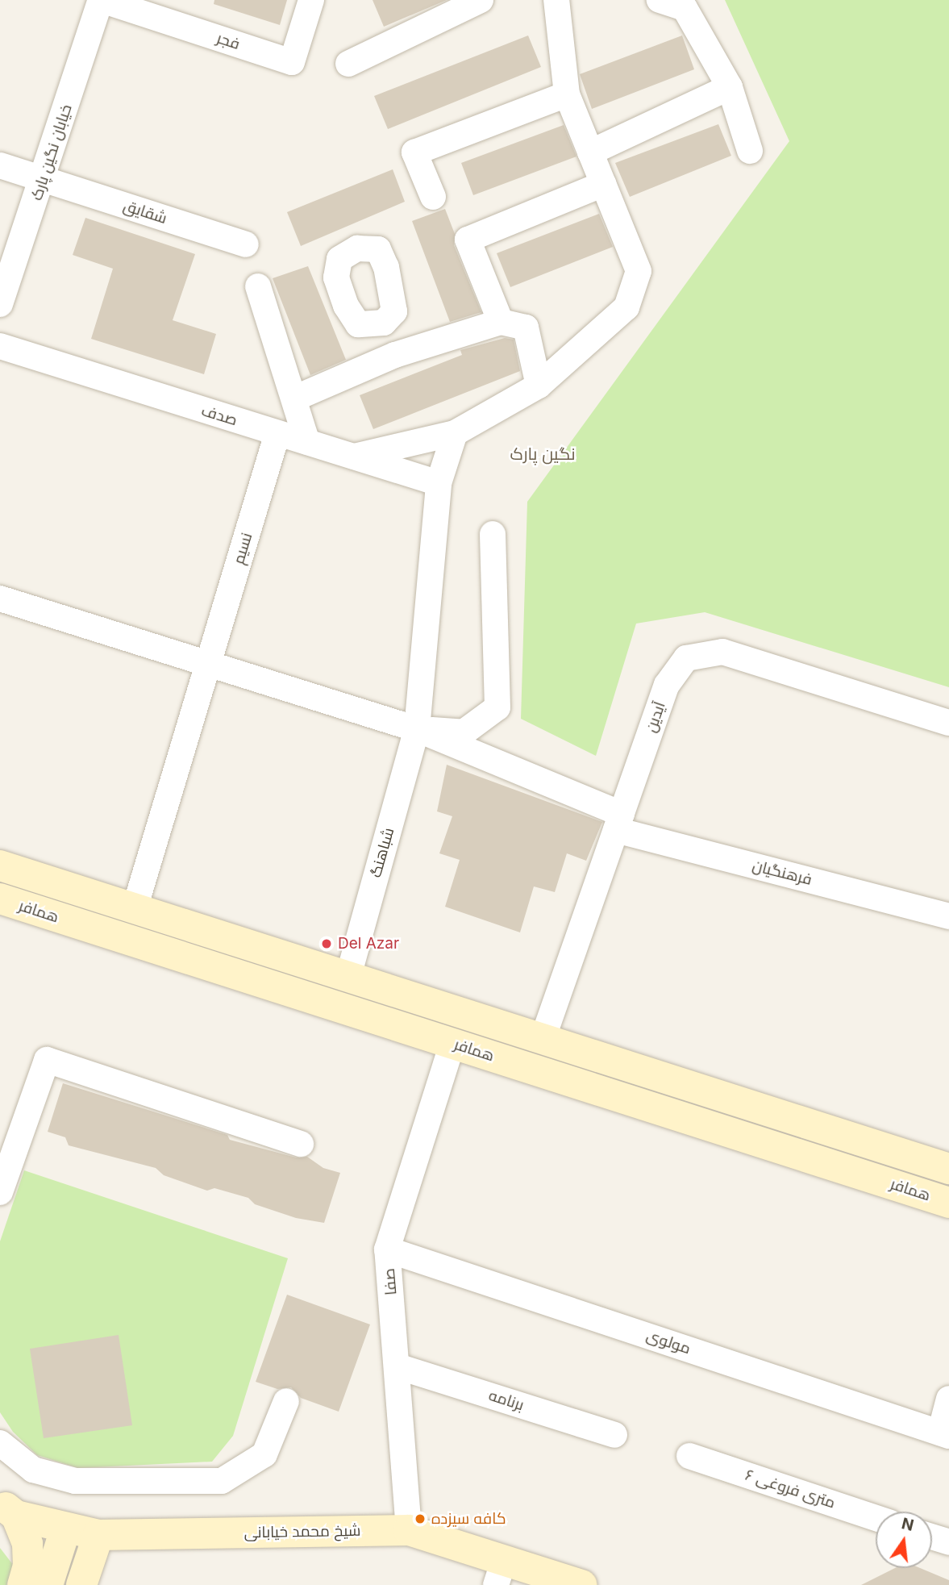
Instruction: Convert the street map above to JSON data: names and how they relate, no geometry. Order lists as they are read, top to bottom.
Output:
{
  "streets": {
    "main road": ["همافر", "شیخ محمد خیابانی"],
    "street": [
      "فجر",
      "خیابان نگین پارک",
      "شقایق",
      "صدف",
      "نسیم",
      "آیدین",
      "شباهنگ",
      "فرهنگیان",
      "صفا",
      "مولوی",
      "برنامه",
      "۶ متری فروغی"
    ]
  },
  "crossings": [
    ["فجر", "خیابان نگین پارک"],
    ["خیابان نگین پارک", "شقایق"],
    ["صدف", "نسیم"],
    ["صدف", "شباهنگ"],
    ["نسیم", "همافر"],
    ["آیدین", "فرهنگیان"],
    ["آیدین", "همافر"],
    ["شباهنگ", "فرهنگیان"],
    ["شباهنگ", "همافر"],
    ["همافر", "صفا"],
    ["صفا", "مولوی"],
    ["صفا", "برنامه"],
    ["صفا", "شیخ محمد خیابانی"]
  ],
  "districts": ["نگین پارک"],
  "places": ["Del Azar", "کافه سیزده"],
  "north": "top"
}
